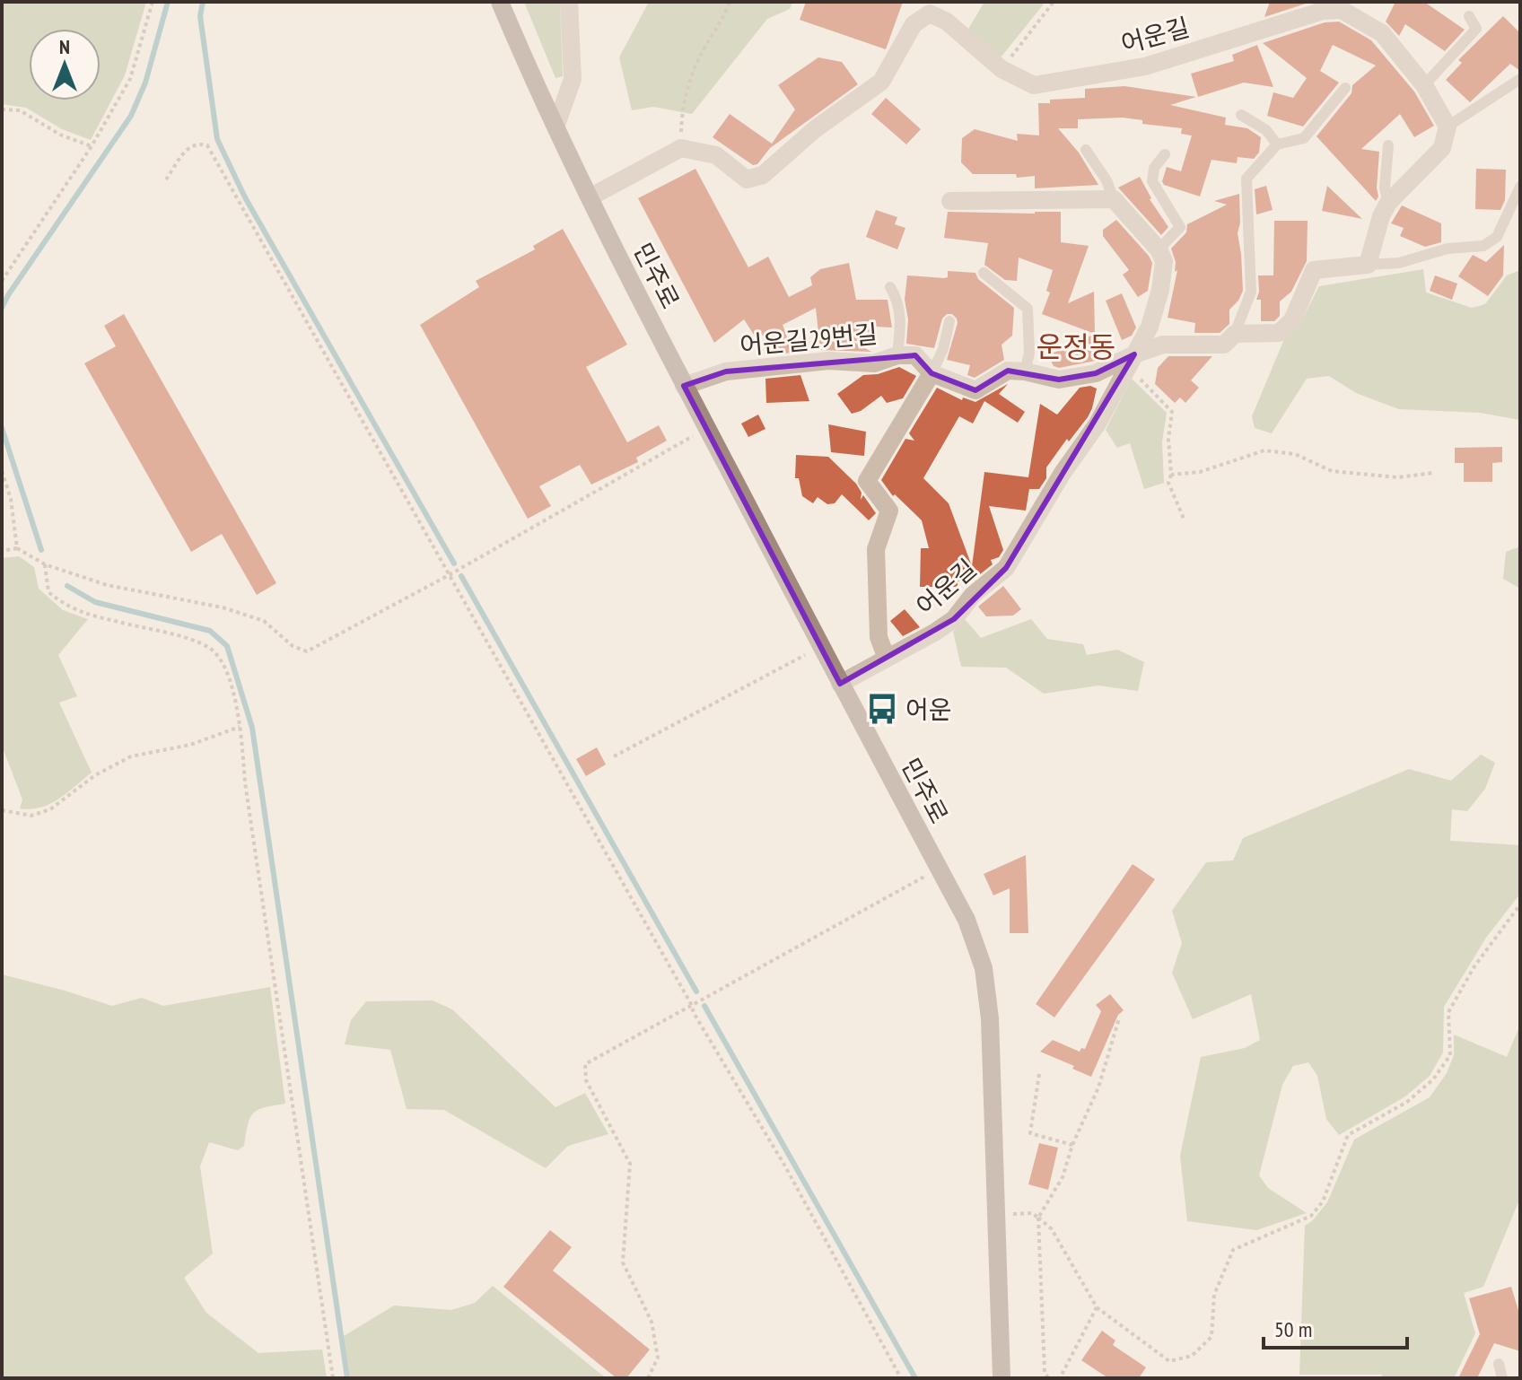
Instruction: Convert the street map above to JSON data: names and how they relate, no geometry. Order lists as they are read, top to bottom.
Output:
{
  "streets": {
    "main road": ["민주로"],
    "street": ["어운길", "어운길29번길"]
  },
  "crossings": [
    ["어운길", "민주로"],
    ["어운길", "어운길29번길"],
    ["민주로", "어운길29번길"]
  ],
  "districts": ["운정동"],
  "places": {
    "bus stop": ["어운"]
  },
  "scale_bar": "50 m",
  "north": "top"
}
